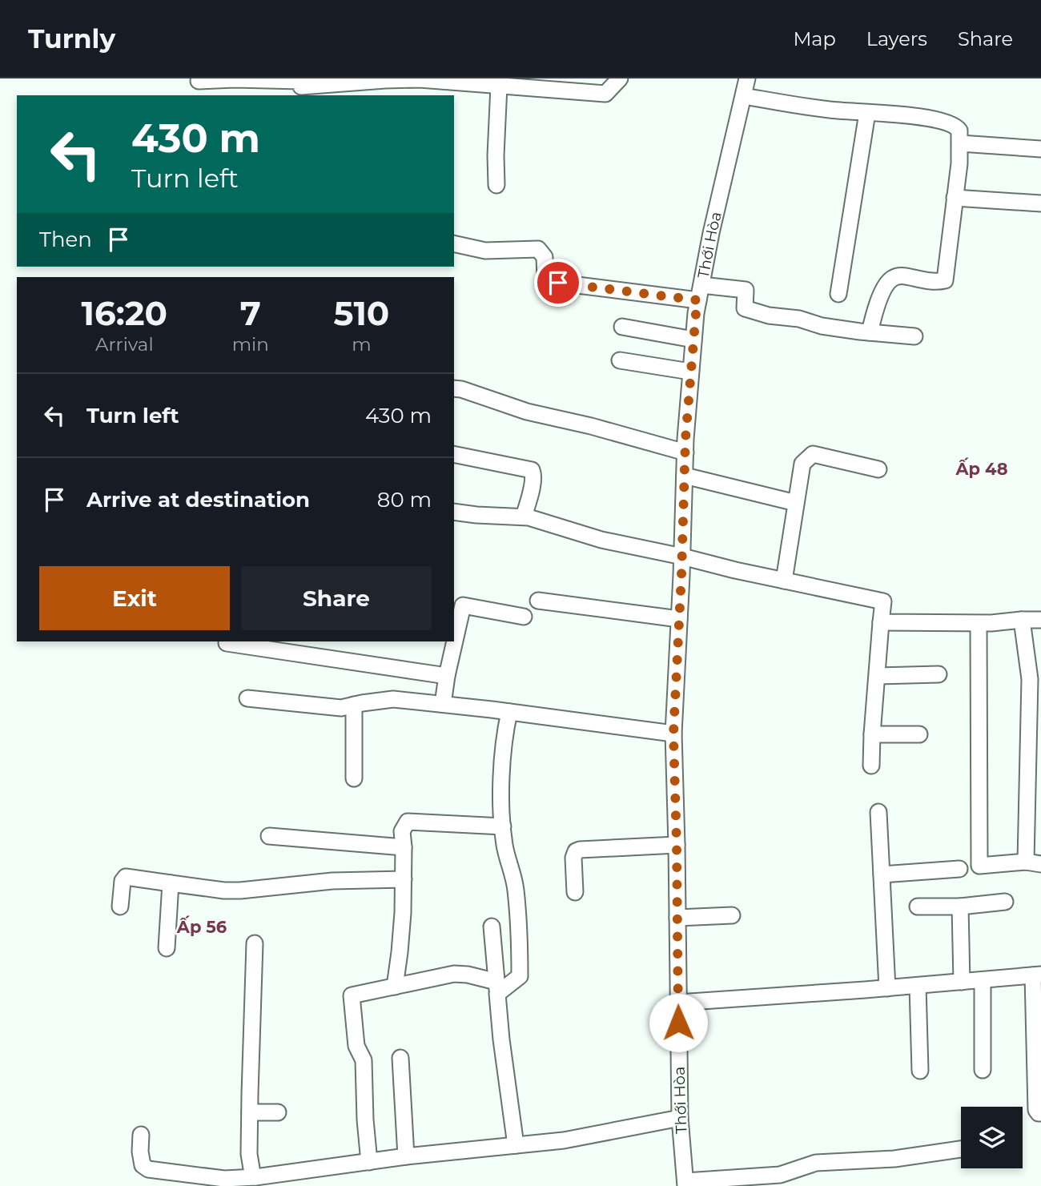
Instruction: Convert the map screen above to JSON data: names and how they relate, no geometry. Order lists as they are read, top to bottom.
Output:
{
  "streets": {
    "street": ["Thới Hòa"]
  },
  "districts": ["Ấp 48", "Ấp 56"],
  "page": {
    "header": "Turnly",
    "nav": ["Map", "Layers", "Share"],
    "turn": ["430 m", "Turn left"],
    "then": "Then",
    "eta": [
      "16:20",
      "Arrival",
      "7",
      "min",
      "510",
      "m"
    ],
    "list": [
      {
        "name": "Turn left",
        "value": "430 m"
      },
      {
        "name": "Arrive at destination",
        "value": "80 m"
      }
    ],
    "buttons": ["Exit", "Share"]
  }
}
